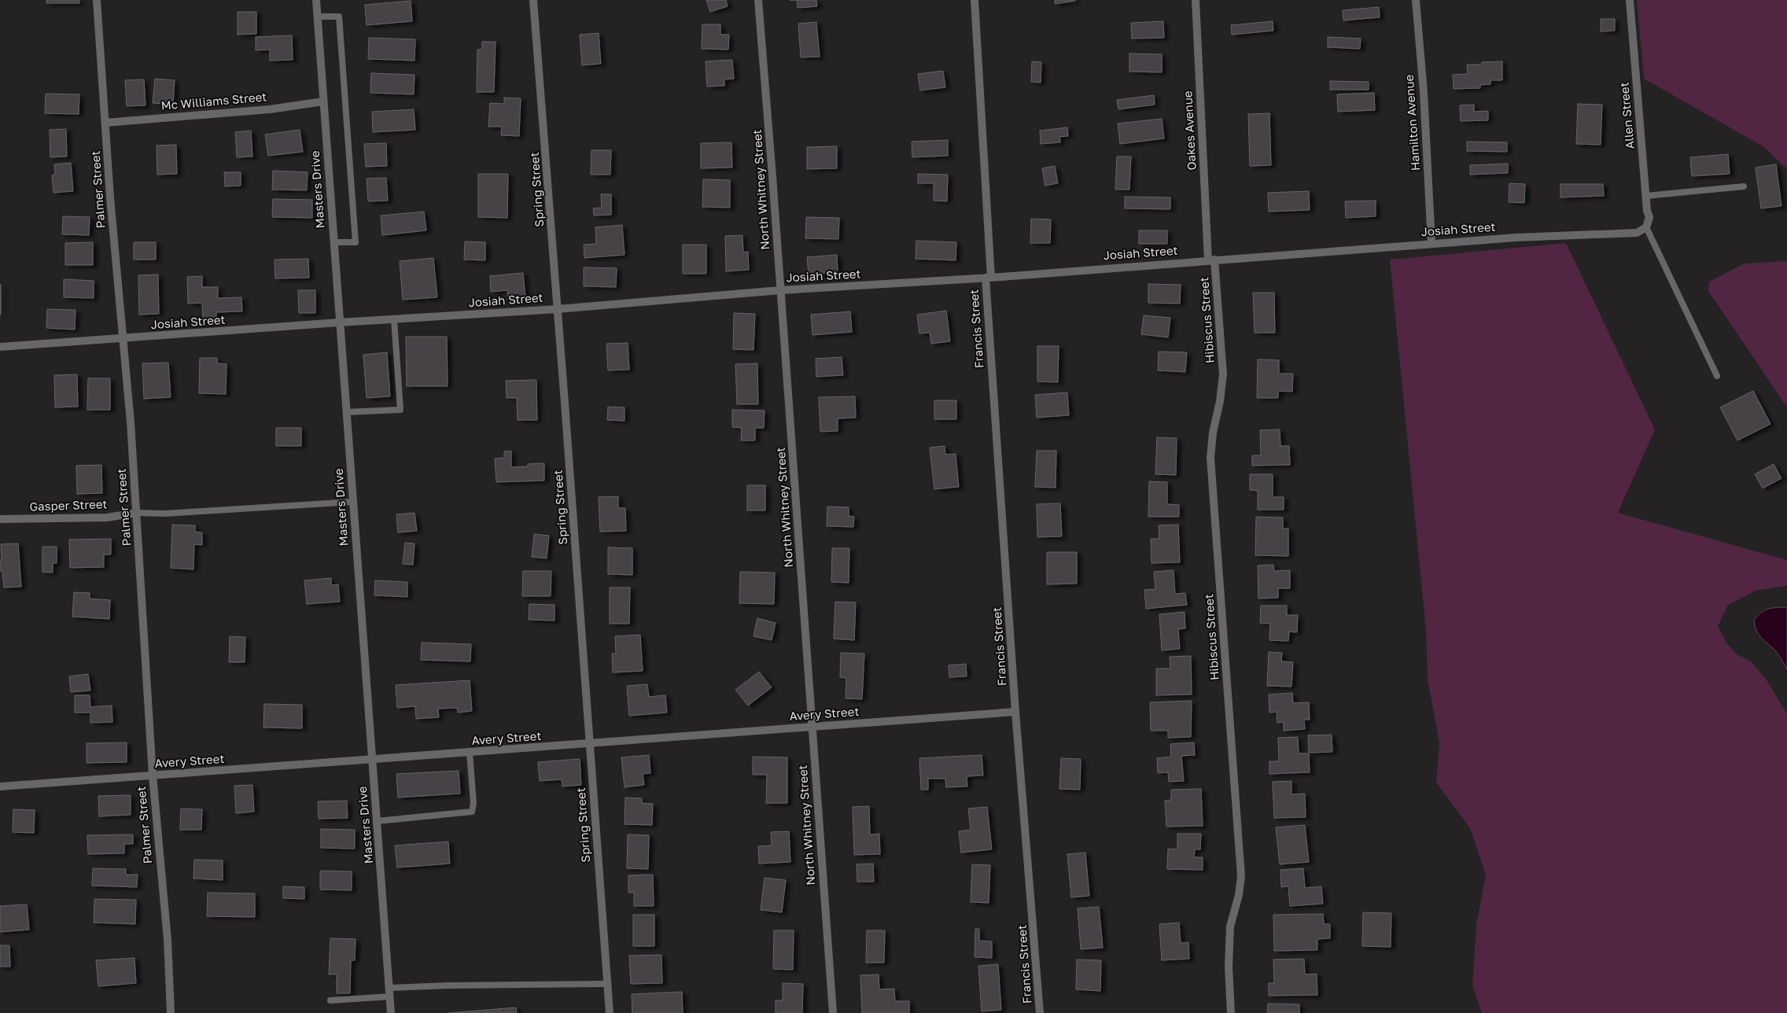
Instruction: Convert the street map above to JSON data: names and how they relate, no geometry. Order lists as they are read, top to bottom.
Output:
{
  "streets": {
    "street": [
      "Mc Williams Street",
      "Allen Street",
      "Hamilton Avenue",
      "Oakes Avenue",
      "Palmer Street",
      "Masters Drive",
      "Spring Street",
      "North Whitney Street",
      "Josiah Street",
      "Hibiscus Street",
      "Francis Street",
      "Gasper Street",
      "Avery Street"
    ]
  },
  "crossings": [
    ["Mc Williams Street", "Palmer Street"],
    ["Mc Williams Street", "Masters Drive"],
    ["Allen Street", "Josiah Street"],
    ["Hamilton Avenue", "Josiah Street"],
    ["Oakes Avenue", "Josiah Street"],
    ["Oakes Avenue", "Hibiscus Street"],
    ["Palmer Street", "Josiah Street"],
    ["Palmer Street", "Gasper Street"],
    ["Palmer Street", "Avery Street"],
    ["Masters Drive", "Josiah Street"],
    ["Masters Drive", "Avery Street"],
    ["Spring Street", "Josiah Street"],
    ["Spring Street", "Avery Street"],
    ["North Whitney Street", "Josiah Street"],
    ["North Whitney Street", "Avery Street"],
    ["Josiah Street", "Hibiscus Street"],
    ["Josiah Street", "Francis Street"],
    ["Francis Street", "Avery Street"]
  ]
}
